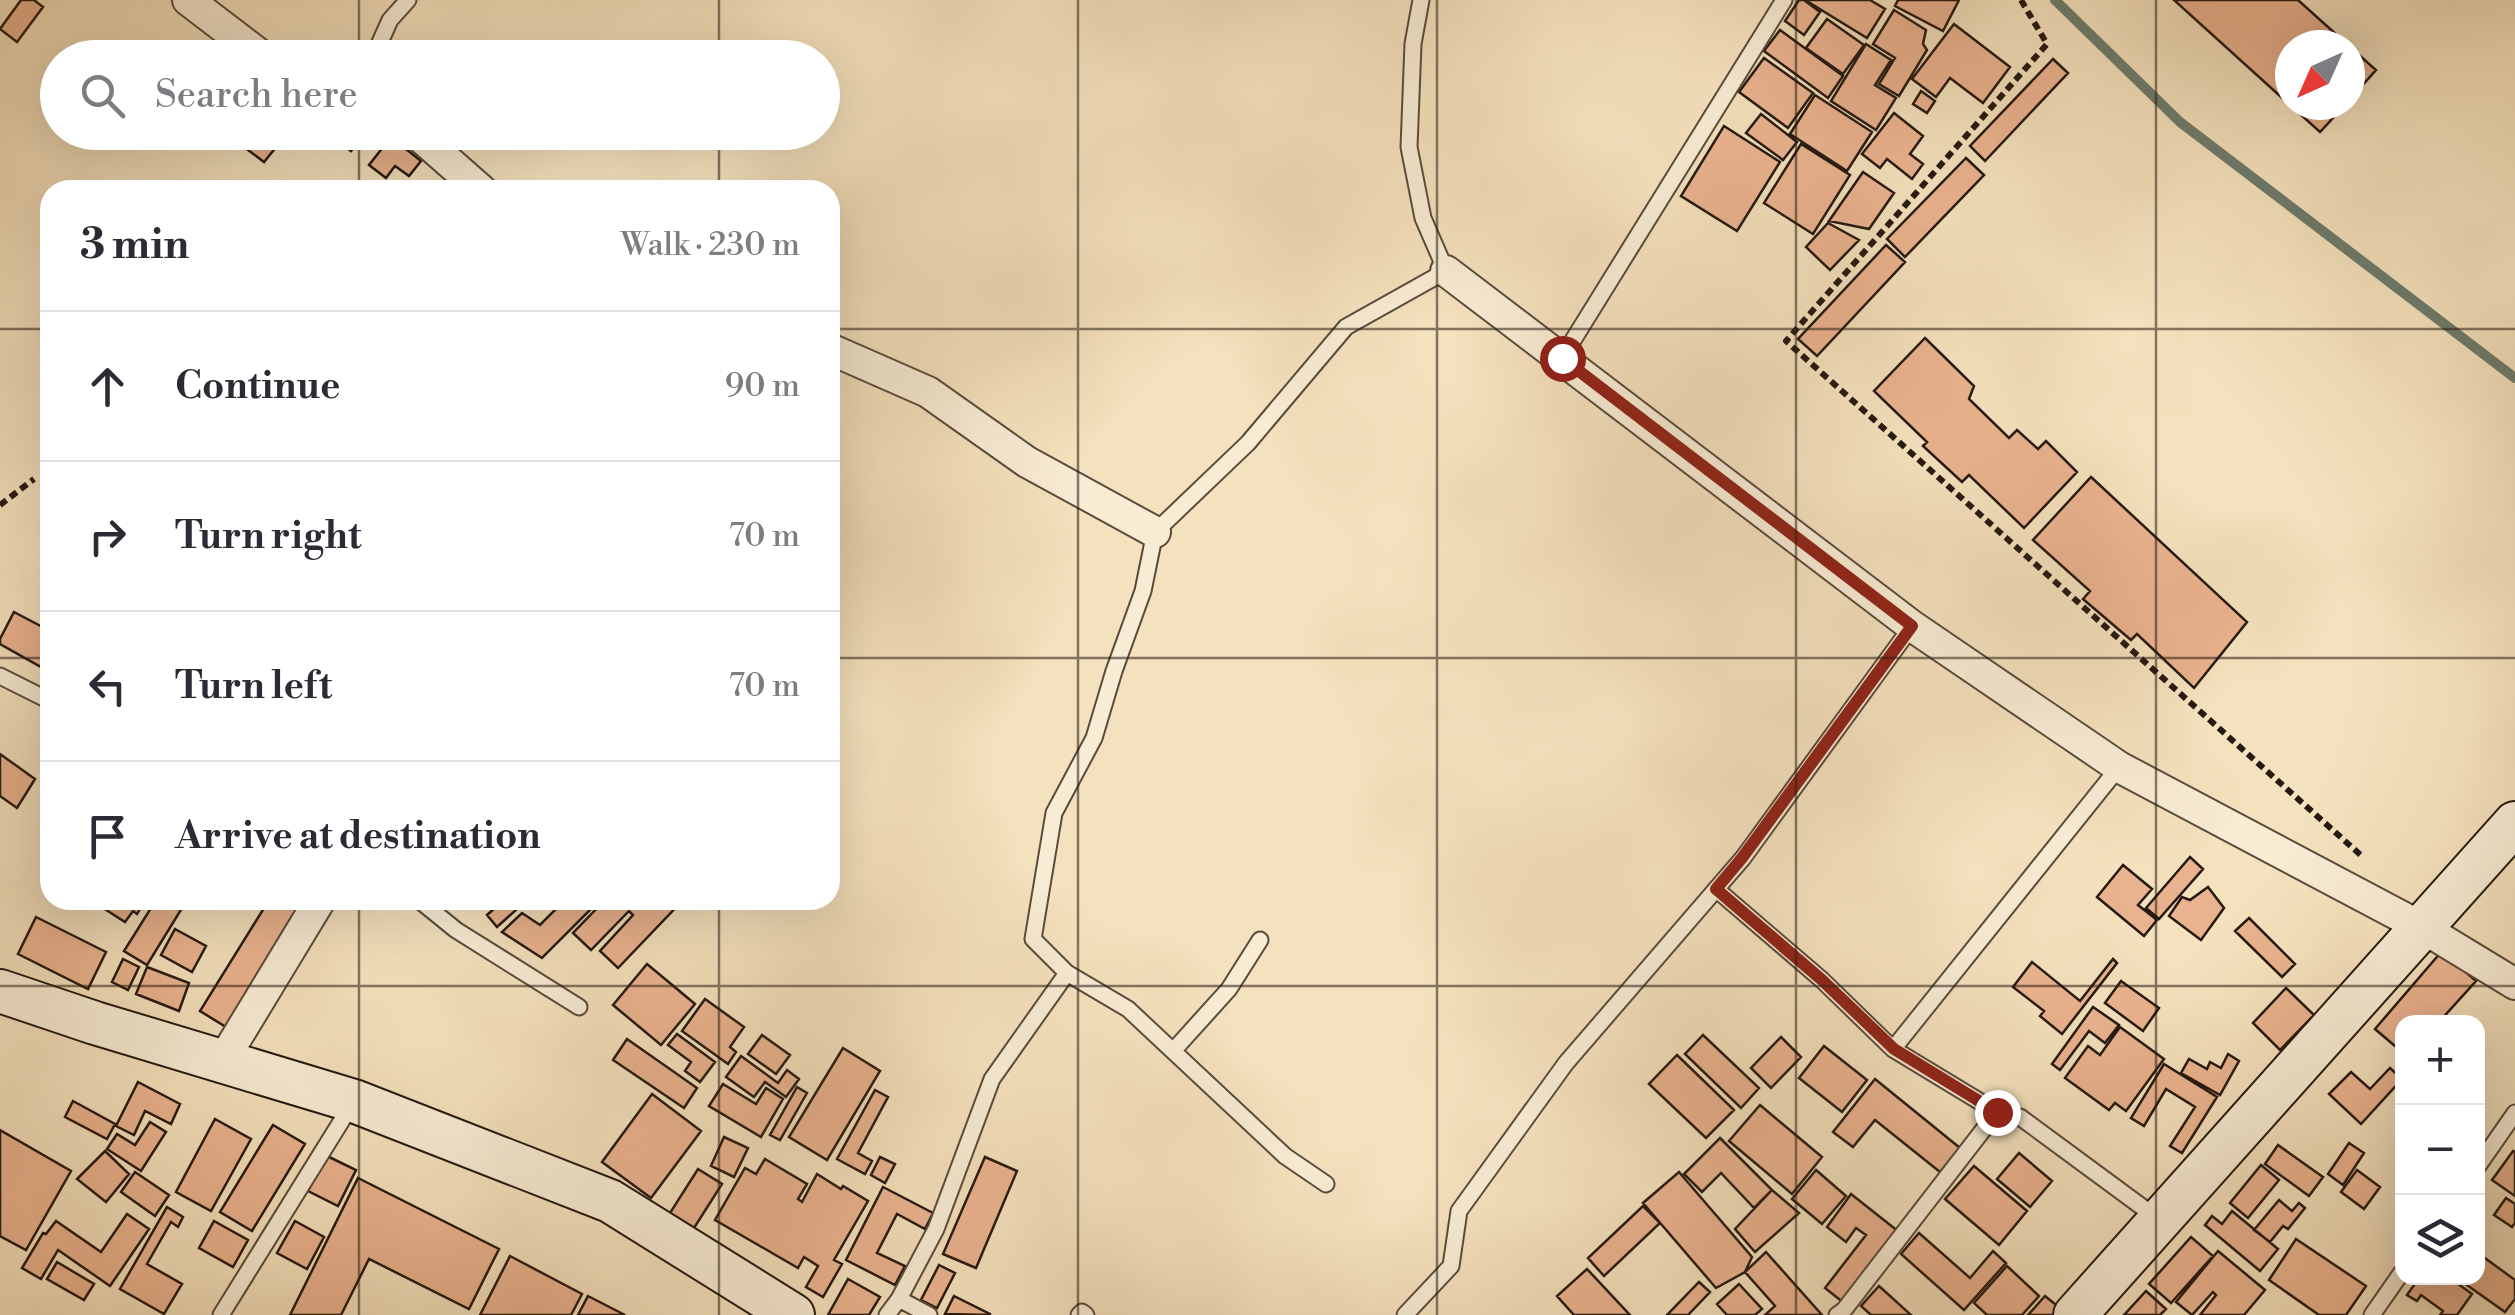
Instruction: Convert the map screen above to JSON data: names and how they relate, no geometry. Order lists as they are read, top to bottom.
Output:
{
  "north": "bottom left",
  "page": {
    "search": "Search here",
    "heading": ["3 min", "Walk · 230 m"],
    "list": [
      ["Continue", "90 m"],
      ["Turn right", "70 m"],
      ["Turn left", "70 m"],
      "Arrive at destination"
    ],
    "map_buttons": ["+", "−"]
  }
}
